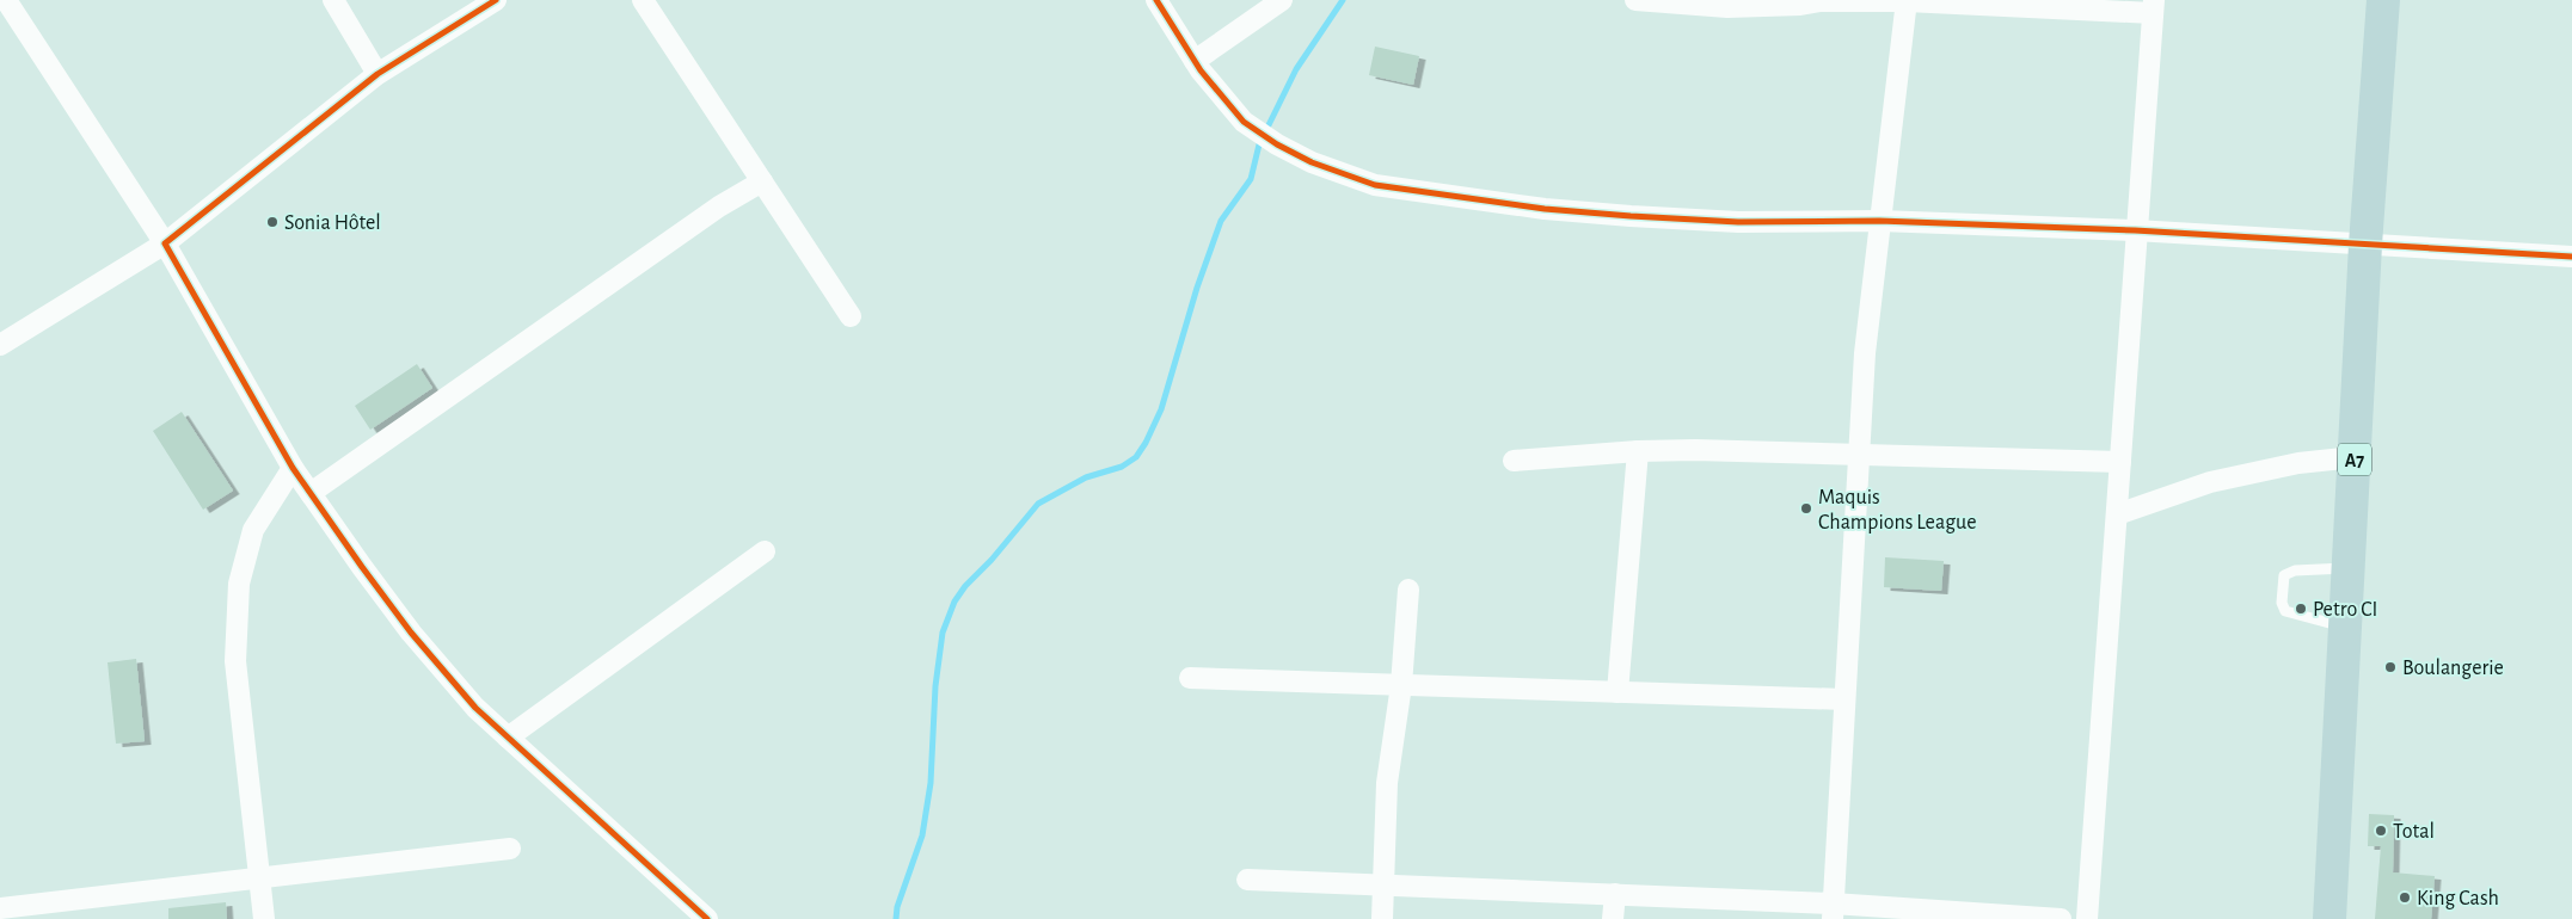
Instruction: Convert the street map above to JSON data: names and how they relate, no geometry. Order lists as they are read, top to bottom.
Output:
{
  "streets": {
    "highway": ["A7"]
  },
  "places": [
    "Sonia Hôtel",
    "Maquis Champions League",
    "Petro CI",
    "Boulangerie",
    "Total",
    "King Cash"
  ]
}
